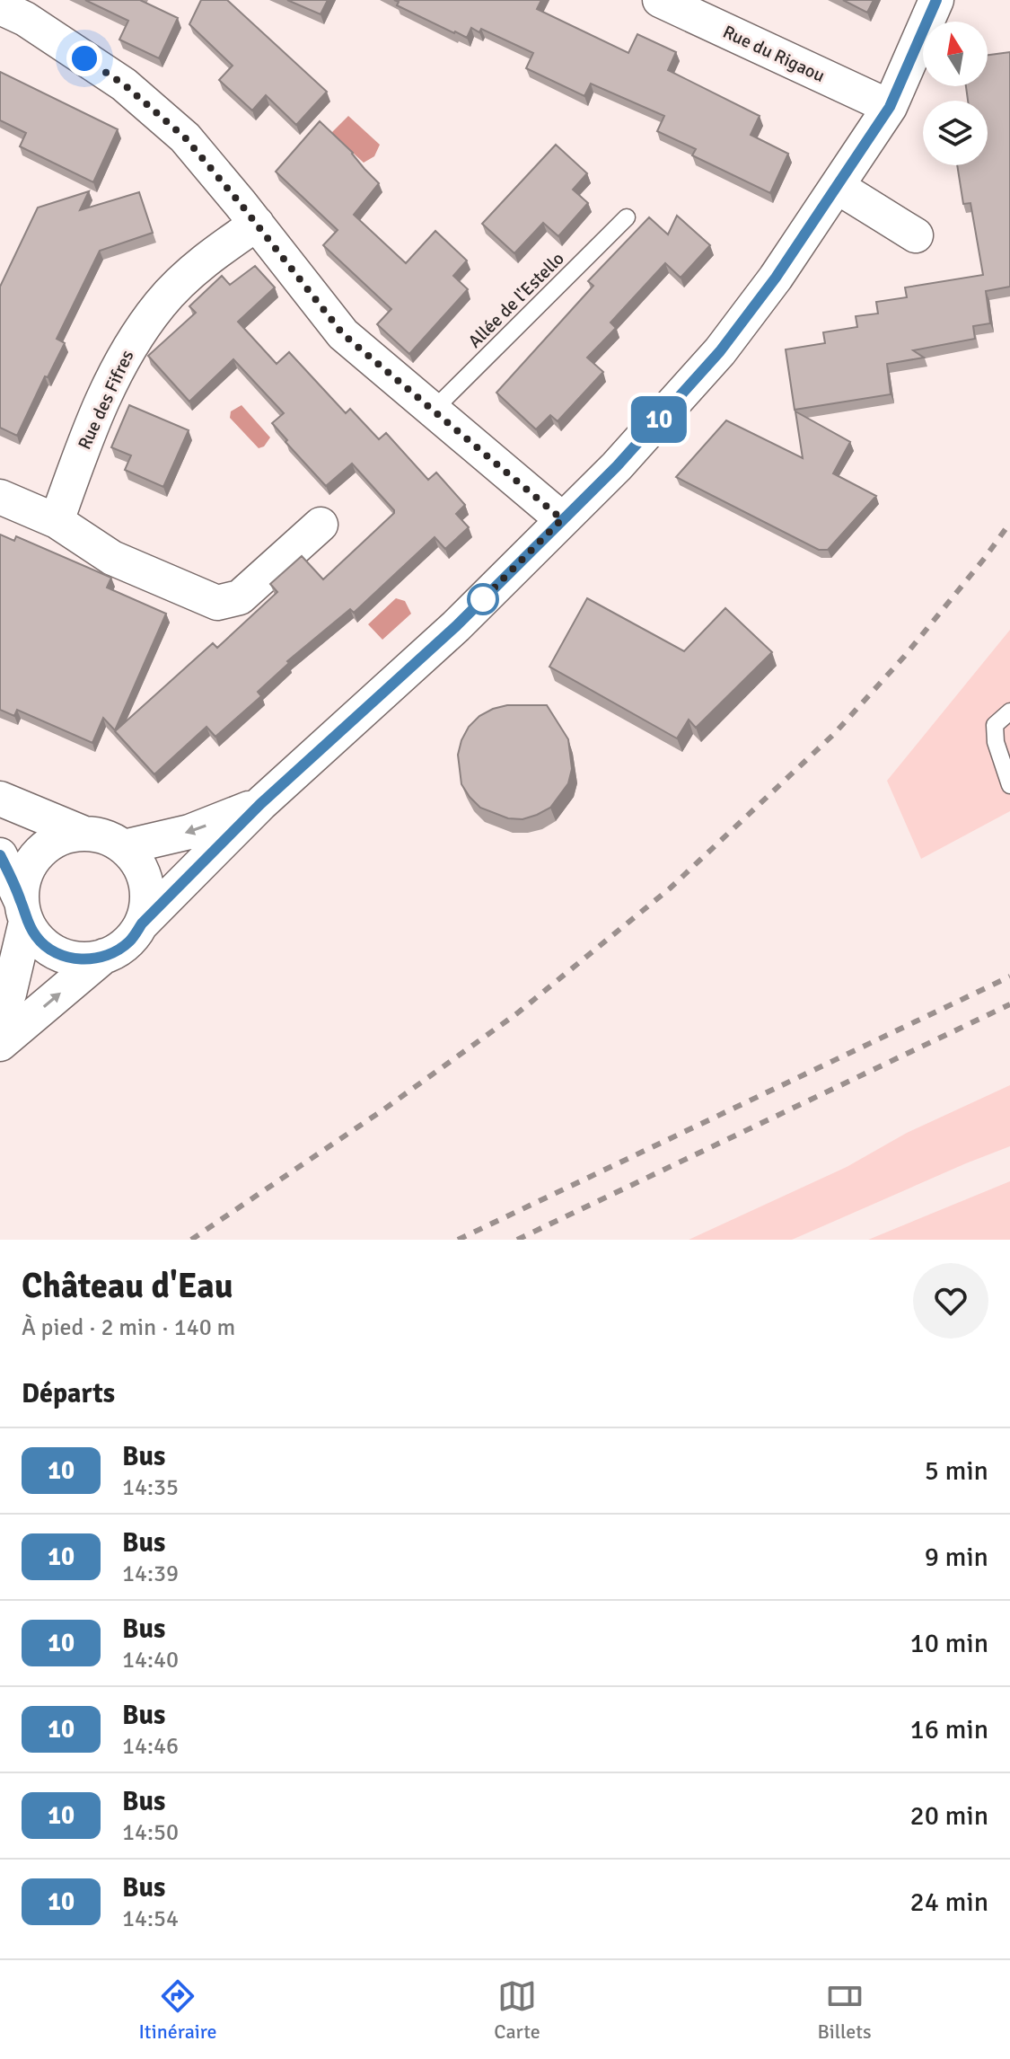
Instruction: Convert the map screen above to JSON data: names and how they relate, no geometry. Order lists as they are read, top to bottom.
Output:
{
  "streets": {
    "street": ["Rue du Rigaou", "Rue des Fifres"],
    "lane": ["Allée de l'Estello"]
  },
  "lines": ["bus line 10"],
  "north": "top",
  "page": {
    "on_map": "10",
    "heading": [
      ["Château d'Eau", "À pied · 2 min · 140 m"],
      "Départs"
    ],
    "list": [
      {
        "mark": "10",
        "name": "Bus",
        "note": "14:35",
        "value": "5 min"
      },
      {
        "mark": "10",
        "name": "Bus",
        "note": "14:39",
        "value": "9 min"
      },
      {
        "mark": "10",
        "name": "Bus",
        "note": "14:40",
        "value": "10 min"
      },
      {
        "mark": "10",
        "name": "Bus",
        "note": "14:46",
        "value": "16 min"
      },
      {
        "mark": "10",
        "name": "Bus",
        "note": "14:50",
        "value": "20 min"
      },
      {
        "mark": "10",
        "name": "Bus",
        "note": "14:54",
        "value": "24 min"
      }
    ],
    "tabs": ["Itinéraire", "Carte", "Billets"]
  }
}
